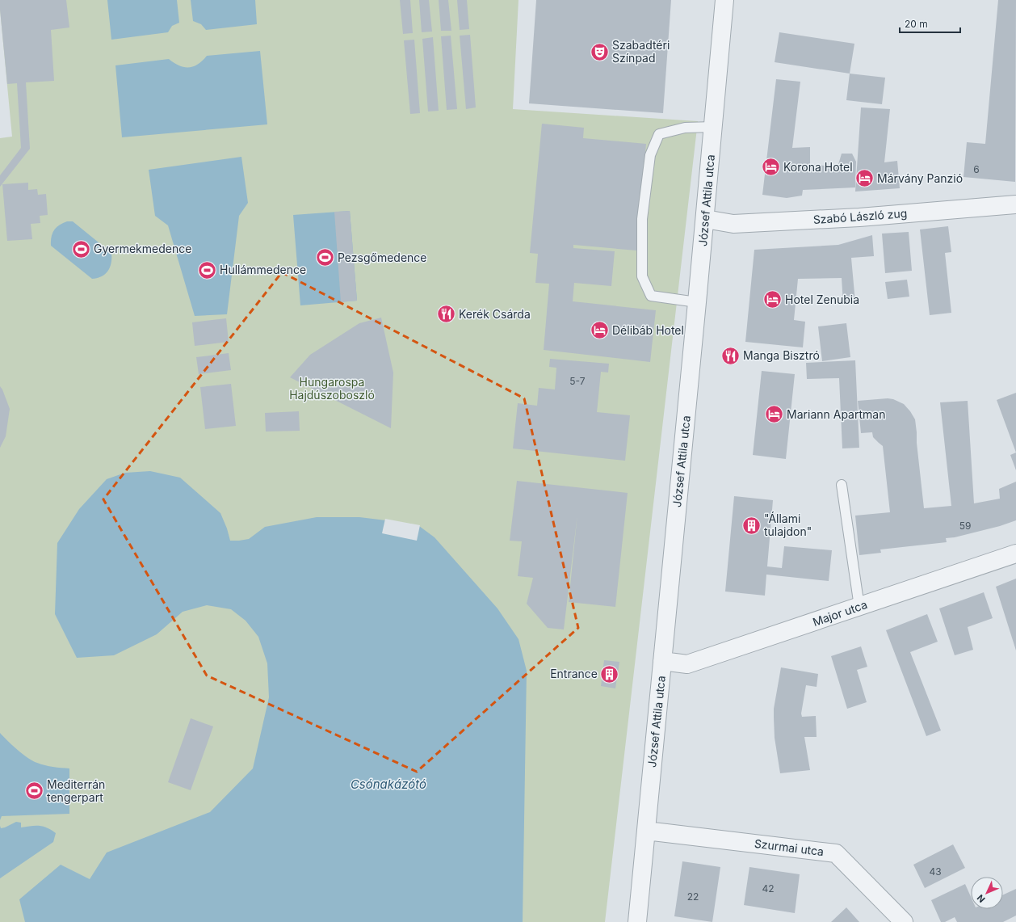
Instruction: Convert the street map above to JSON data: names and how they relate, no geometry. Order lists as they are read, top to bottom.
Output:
{
  "streets": {
    "street": [
      "József Attila utca",
      "Szabó László zug",
      "Major utca",
      "Szurmai utca"
    ]
  },
  "crossings": [
    ["József Attila utca", "Szabó László zug"],
    ["József Attila utca", "Major utca"],
    ["József Attila utca", "Szurmai utca"]
  ],
  "water": ["Csónakázótó"],
  "parks": ["Hungarospa Hajdúszoboszló"],
  "places": {
    "theatre": ["Szabadtéri Színpad"],
    "hotel": [
      "Korona Hotel",
      "Márvány Panzió",
      "Hotel Zenubia",
      "Délibáb Hotel",
      "Mariann Apartman"
    ],
    "sports": [
      "Gyermekmedence",
      "Pezsgőmedence",
      "Hullámmedence",
      "Mediterrán tengerpart"
    ],
    "restaurant": ["Kerék Csárda", "Manga Bisztró"],
    "building": ["\"Állami tulajdon\"", "Entrance"]
  },
  "house_numbers": [
    "6",
    "5-7",
    "59",
    "43",
    "42",
    "22"
  ],
  "scale_bar": "20 m",
  "north": "bottom left"
}
